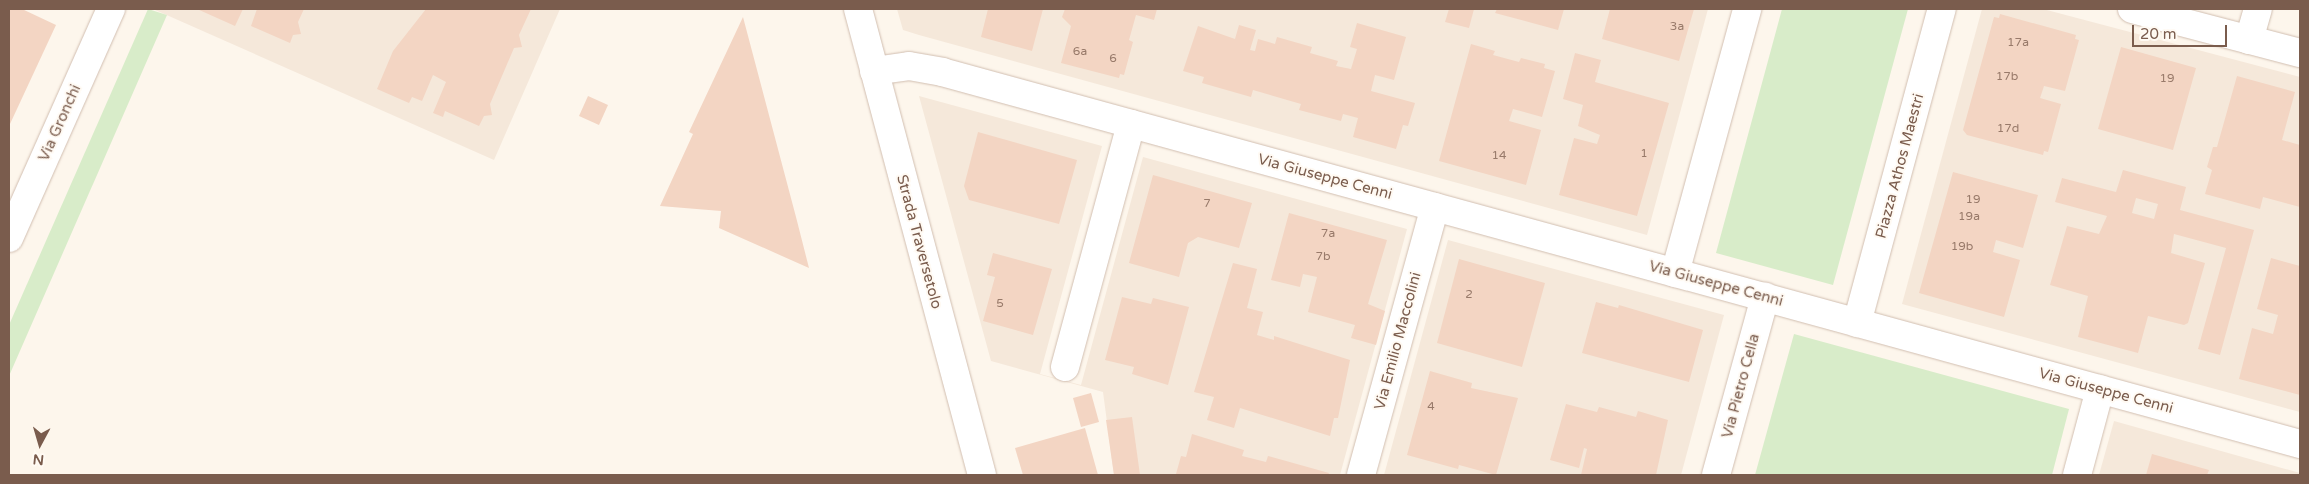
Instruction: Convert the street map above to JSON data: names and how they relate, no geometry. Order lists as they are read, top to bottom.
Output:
{
  "streets": {
    "street": [
      "Via Gronchi",
      "Piazza Athos Maestri",
      "Via Giuseppe Cenni",
      "Strada Traversetolo",
      "Via Emilio Maccolini",
      "Via Pietro Cella"
    ]
  },
  "crossings": [
    ["Piazza Athos Maestri", "Via Giuseppe Cenni"],
    ["Via Giuseppe Cenni", "Strada Traversetolo"],
    ["Via Giuseppe Cenni", "Via Emilio Maccolini"],
    ["Via Giuseppe Cenni", "Via Pietro Cella"]
  ],
  "house_numbers": [
    "3a",
    "17a",
    "6a",
    "6",
    "17b",
    "19",
    "17d",
    "1",
    "14",
    "19",
    "7",
    "19a",
    "7a",
    "19b",
    "7b",
    "2",
    "5",
    "4"
  ],
  "scale_bar": "20 m",
  "north": "bottom"
}
